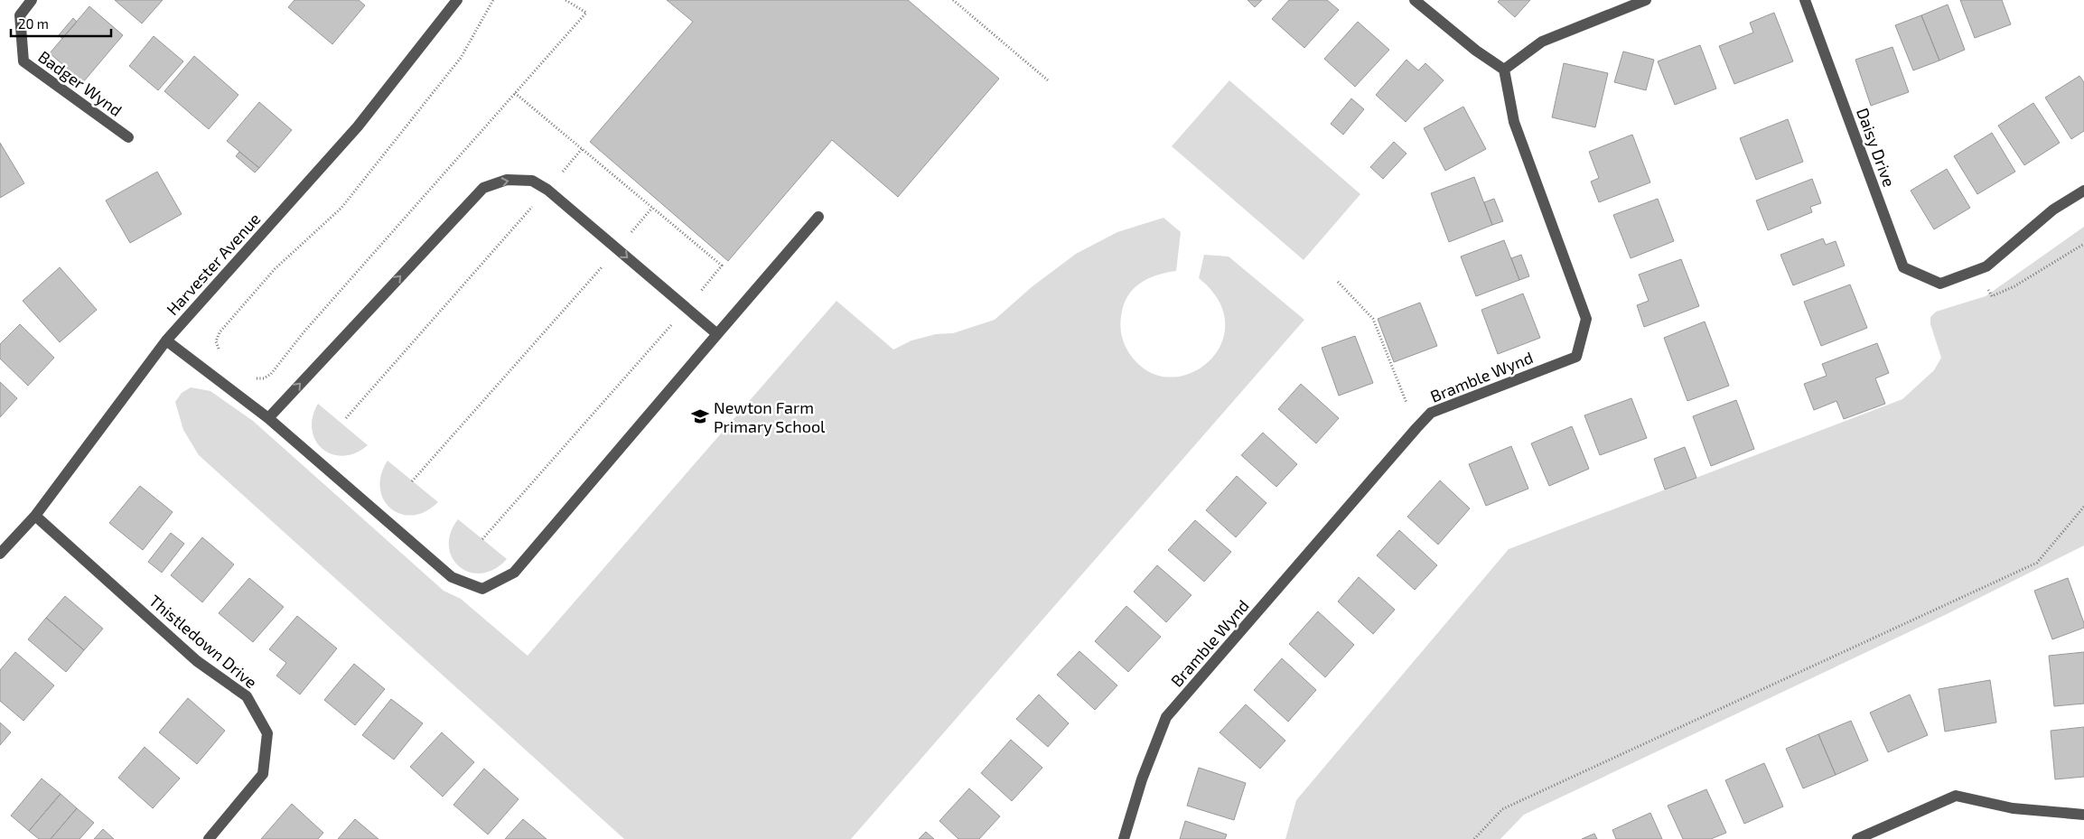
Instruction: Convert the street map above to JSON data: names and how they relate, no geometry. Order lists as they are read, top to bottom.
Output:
{
  "streets": {
    "street": [
      "Badger Wynd",
      "Daisy Drive",
      "Harvester Avenue",
      "Bramble Wynd",
      "Thistledown Drive"
    ]
  },
  "crossings": [
    ["Harvester Avenue", "Thistledown Drive"]
  ],
  "places": {
    "school or university": ["Newton Farm Primary School"]
  },
  "scale_bar": "20 m"
}
